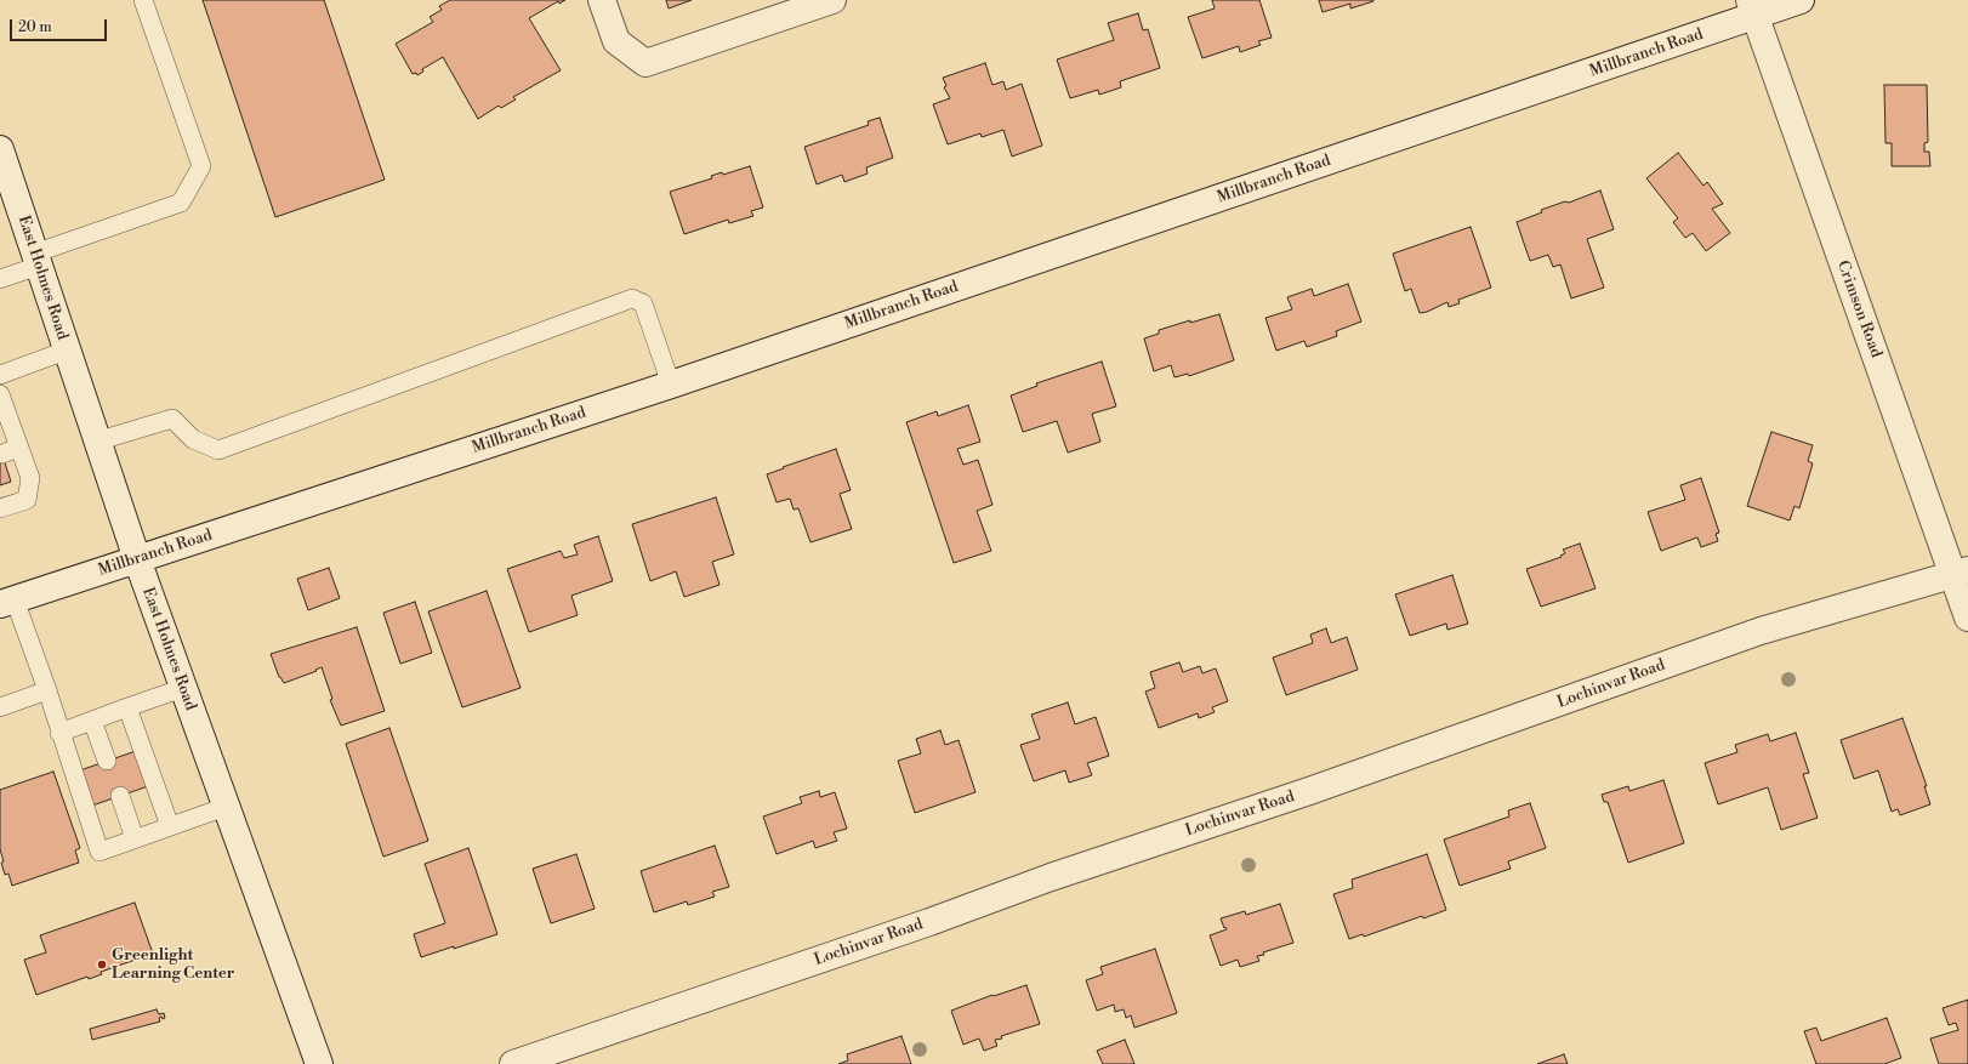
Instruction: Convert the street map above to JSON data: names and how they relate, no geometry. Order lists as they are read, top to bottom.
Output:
{
  "streets": {
    "main road": [
      "Millbranch Road",
      "East Holmes Road",
      "Crimson Road",
      "Lochinvar Road"
    ]
  },
  "crossings": [
    ["Millbranch Road", "East Holmes Road"],
    ["Millbranch Road", "Crimson Road"],
    ["Crimson Road", "Lochinvar Road"]
  ],
  "places": ["Greenlight Learning Center"],
  "scale_bar": "20 m"
}
